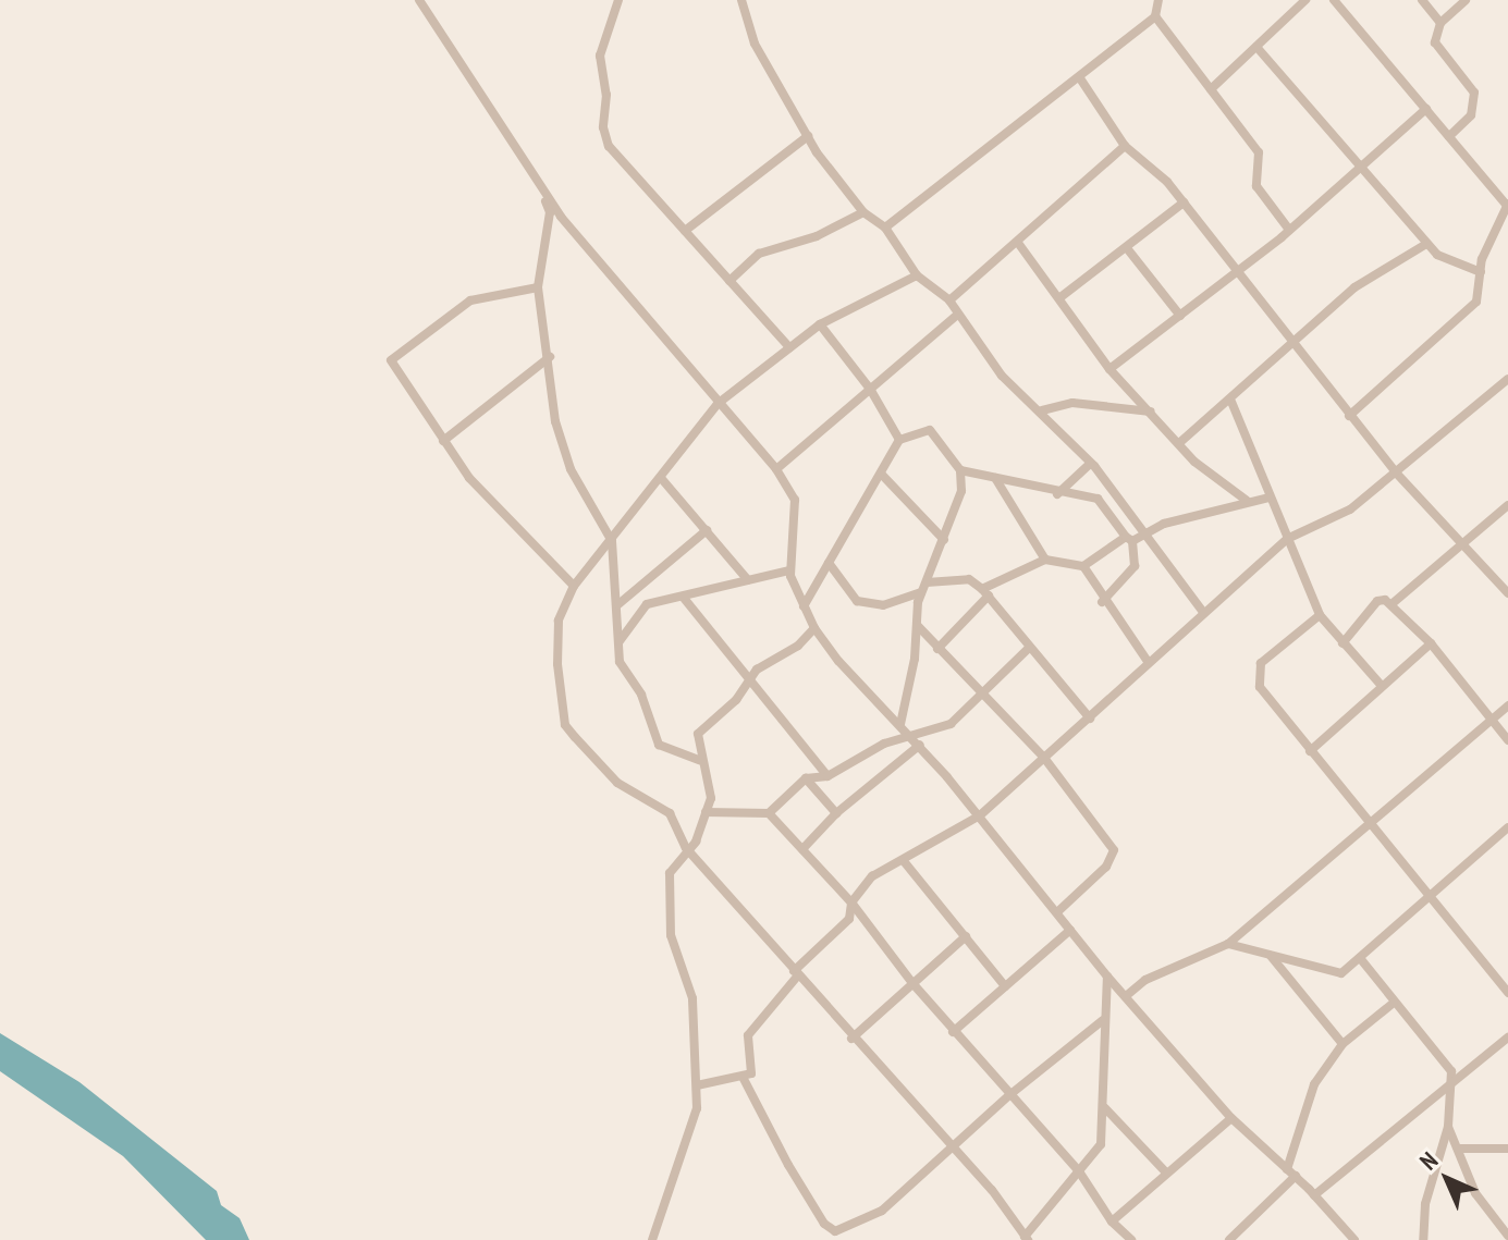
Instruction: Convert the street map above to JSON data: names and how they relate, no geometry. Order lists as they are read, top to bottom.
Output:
{
  "north": "top left"
}
